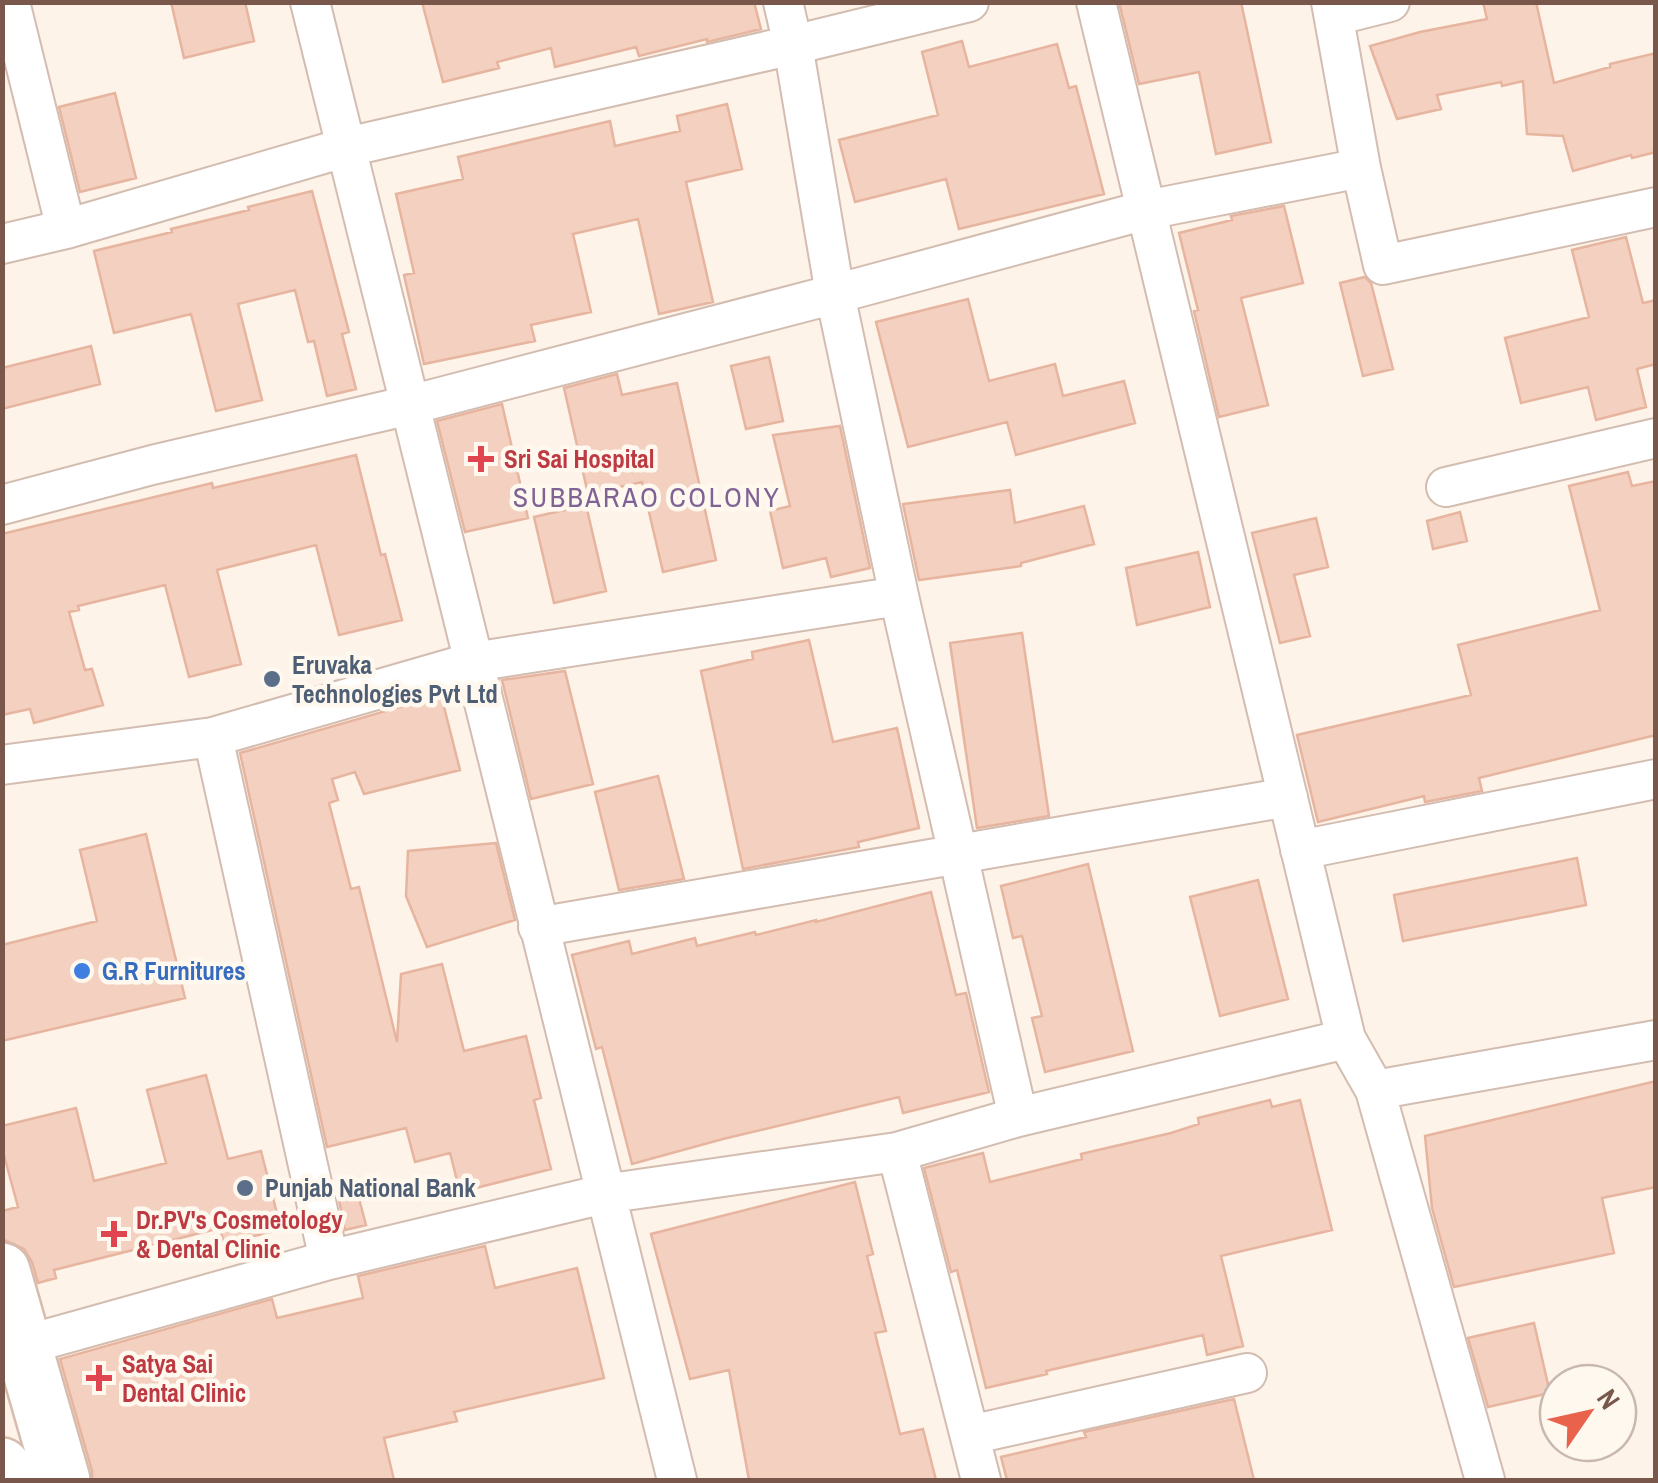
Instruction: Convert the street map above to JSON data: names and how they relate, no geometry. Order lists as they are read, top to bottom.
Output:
{
  "districts": ["SUBBARAO COLONY"],
  "places": {
    "health": ["Sri Sai Hospital", "Dr.PV's Cosmetology & Dental Clinic", "Satya Sai Dental Clinic"],
    "other": ["Eruvaka Technologies Pvt Ltd", "G.R Furnitures", "Punjab National Bank"]
  },
  "north": "top right"
}
